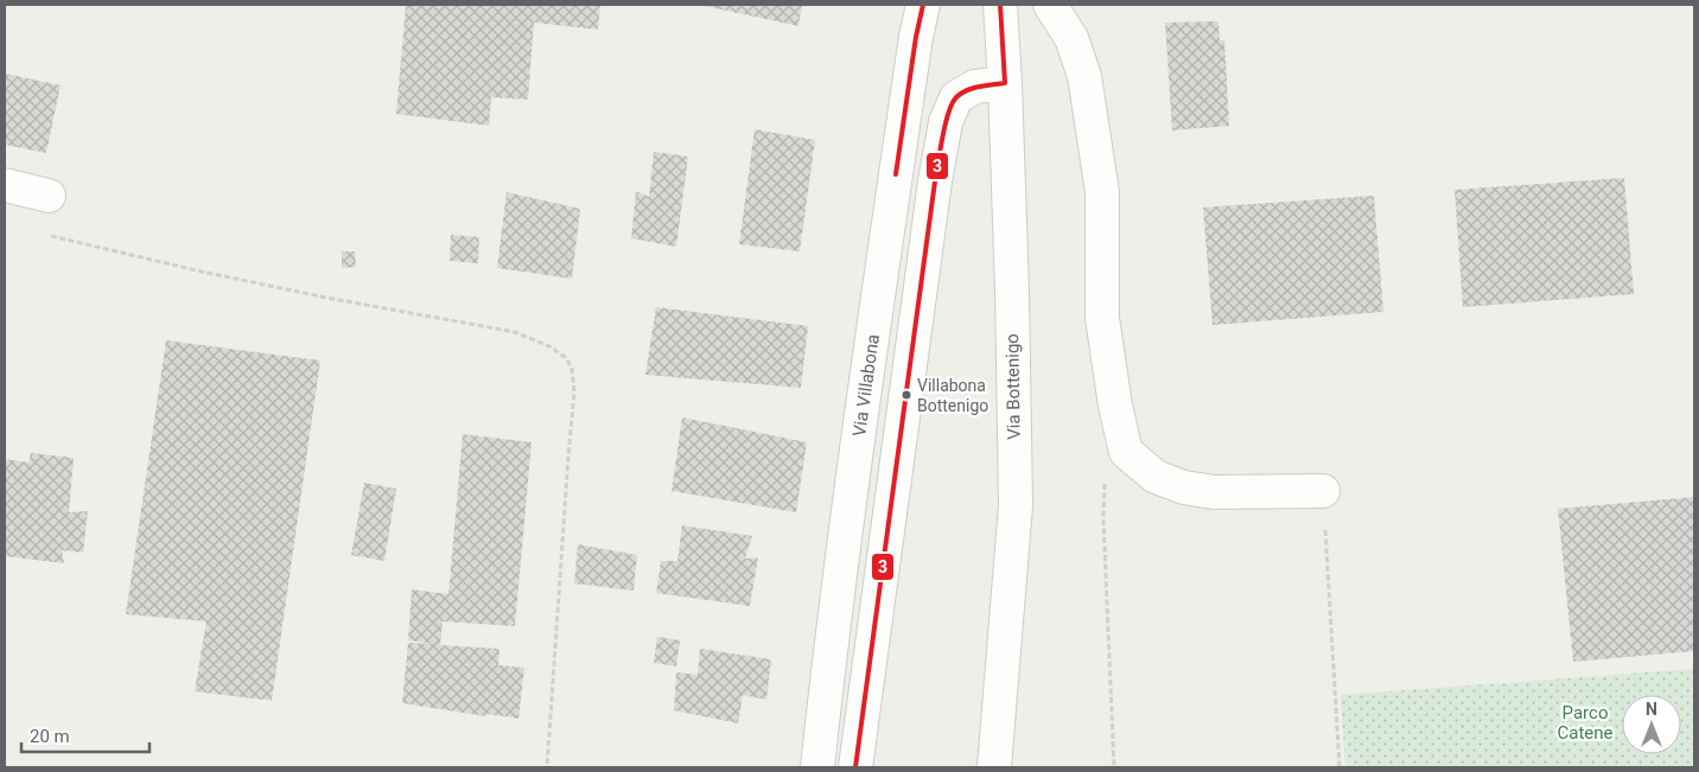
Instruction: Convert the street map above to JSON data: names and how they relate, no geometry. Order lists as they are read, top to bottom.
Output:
{
  "streets": {
    "street": ["Via Villabona", "Via Bottenigo"]
  },
  "parks": ["Parco Catene"],
  "places": ["Villabona Bottenigo"],
  "lines": ["transit line 3"],
  "scale_bar": "20 m",
  "north": "top"
}
